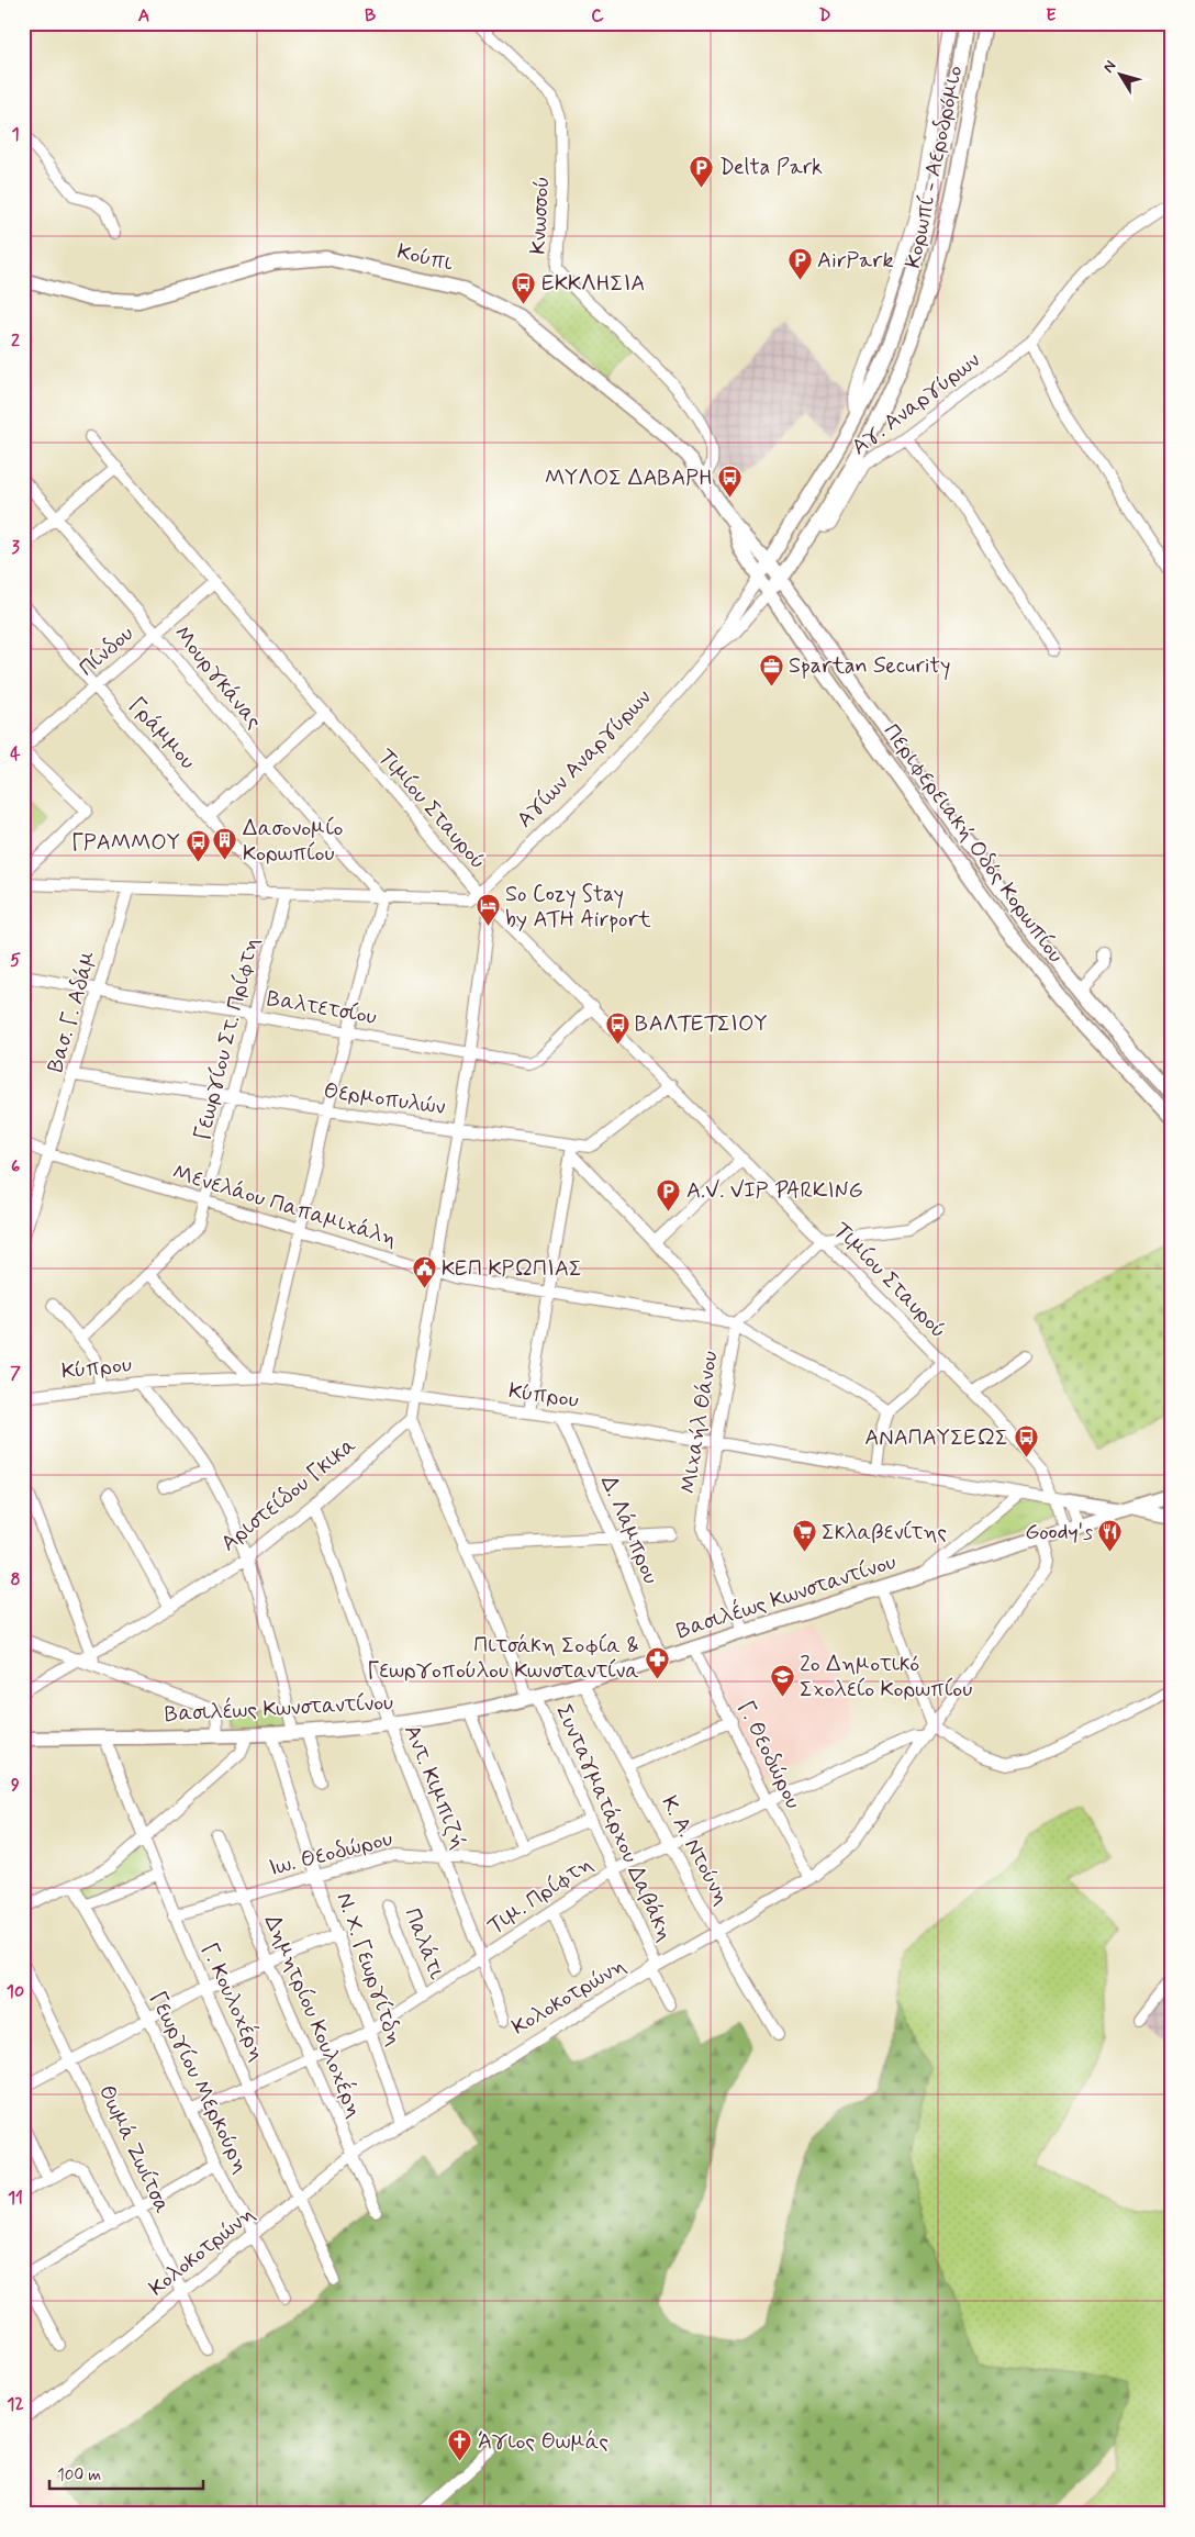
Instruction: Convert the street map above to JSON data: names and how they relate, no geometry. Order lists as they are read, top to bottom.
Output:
{
  "streets": {
    "main road": [
      "Κορωπί - Αεροδρόμιο",
      "Κούπι",
      "Αγίων Αναργύρων",
      "Περιφερειακή Οδός Κορωπίου",
      "Βασιλέως Κωνσταντίνου"
    ],
    "street": [
      "Κνωσσού",
      "Αγ. Αναργύρων",
      "Πίνδου",
      "Μουργκάνας",
      "Γράμμου",
      "Τιμίου Σταυρού",
      "Βαλτετσίου",
      "Βασ. Γ. Αδάμ",
      "Γεωργίου Στ. Πρίφτη",
      "Θερμοπυλών",
      "Μενελάου Παπαμιχάλη",
      "Κύπρου",
      "Μιχαήλ Θάνου",
      "Αριστείδου Γκικα",
      "Δ. Λάμπρου",
      "Γ. Θεοδώρου",
      "Αντ. Κιμπιζή",
      "Συνταγματάρχου Δαβάκη",
      "Κ. Α. Ντούνη",
      "Ιω. Θεοδώρου",
      "Τιμ. Πρίφτη",
      "Παλάτι",
      "Ν. Χ. Γεωργίτδη",
      "Κολοκοτρώνη",
      "Γ. Κουλοχέρη",
      "Δημητρίου Κουλοχέρη",
      "Γεωργίου Μερκούρη",
      "Θωμά Ζωίτσα"
    ]
  },
  "crossings": [
    ["Κορωπί - Αεροδρόμιο", "Κούπι"],
    ["Κορωπί - Αεροδρόμιο", "Αγ. Αναργύρων"],
    ["Κορωπί - Αεροδρόμιο", "Αγίων Αναργύρων"],
    ["Κορωπί - Αεροδρόμιο", "Περιφερειακή Οδός Κορωπίου"],
    ["Κνωσσού", "Κούπι"],
    ["Κούπι", "Αγίων Αναργύρων"],
    ["Κούπι", "Περιφερειακή Οδός Κορωπίου"],
    ["Πίνδου", "Μουργκάνας"],
    ["Πίνδου", "Γράμμου"],
    ["Πίνδου", "Τιμίου Σταυρού"],
    ["Αγίων Αναργύρων", "Τιμίου Σταυρού"],
    ["Αγίων Αναργύρων", "Περιφερειακή Οδός Κορωπίου"],
    ["Τιμίου Σταυρού", "Βαλτετσίου"],
    ["Τιμίου Σταυρού", "Θερμοπυλών"],
    ["Τιμίου Σταυρού", "Κύπρου"],
    ["Τιμίου Σταυρού", "Βασιλέως Κωνσταντίνου"],
    ["Βαλτετσίου", "Βασ. Γ. Αδάμ"],
    ["Βαλτετσίου", "Γεωργίου Στ. Πρίφτη"],
    ["Βασ. Γ. Αδάμ", "Θερμοπυλών"],
    ["Βασ. Γ. Αδάμ", "Μενελάου Παπαμιχάλη"],
    ["Γεωργίου Στ. Πρίφτη", "Θερμοπυλών"],
    ["Γεωργίου Στ. Πρίφτη", "Μενελάου Παπαμιχάλη"],
    ["Μενελάου Παπαμιχάλη", "Μιχαήλ Θάνου"],
    ["Κύπρου", "Μιχαήλ Θάνου"],
    ["Κύπρου", "Δ. Λάμπρου"],
    ["Μιχαήλ Θάνου", "Βασιλέως Κωνσταντίνου"],
    ["Αριστείδου Γκικα", "Αντ. Κιμπιζή"],
    ["Αριστείδου Γκικα", "Συνταγματάρχου Δαβάκη"],
    ["Δ. Λάμπρου", "Βασιλέως Κωνσταντίνου"],
    ["Βασιλέως Κωνσταντίνου", "Γ. Θεοδώρου"],
    ["Βασιλέως Κωνσταντίνου", "Αντ. Κιμπιζή"],
    ["Βασιλέως Κωνσταντίνου", "Συνταγματάρχου Δαβάκη"],
    ["Βασιλέως Κωνσταντίνου", "Κ. Α. Ντούνη"],
    ["Βασιλέως Κωνσταντίνου", "Ν. Χ. Γεωργίτδη"],
    ["Βασιλέως Κωνσταντίνου", "Κολοκοτρώνη"],
    ["Βασιλέως Κωνσταντίνου", "Γ. Κουλοχέρη"],
    ["Γ. Θεοδώρου", "Τιμ. Πρίφτη"],
    ["Γ. Θεοδώρου", "Κολοκοτρώνη"],
    ["Αντ. Κιμπιζή", "Ιω. Θεοδώρου"],
    ["Αντ. Κιμπιζή", "Τιμ. Πρίφτη"],
    ["Συνταγματάρχου Δαβάκη", "Ιω. Θεοδώρου"],
    ["Συνταγματάρχου Δαβάκη", "Τιμ. Πρίφτη"],
    ["Συνταγματάρχου Δαβάκη", "Κολοκοτρώνη"],
    ["Κ. Α. Ντούνη", "Τιμ. Πρίφτη"],
    ["Κ. Α. Ντούνη", "Κολοκοτρώνη"],
    ["Ιω. Θεοδώρου", "Ν. Χ. Γεωργίτδη"],
    ["Ιω. Θεοδώρου", "Γ. Κουλοχέρη"],
    ["Ιω. Θεοδώρου", "Δημητρίου Κουλοχέρη"],
    ["Τιμ. Πρίφτη", "Παλάτι"],
    ["Τιμ. Πρίφτη", "Ν. Χ. Γεωργίτδη"],
    ["Τιμ. Πρίφτη", "Κολοκοτρώνη"],
    ["Τιμ. Πρίφτη", "Γ. Κουλοχέρη"],
    ["Τιμ. Πρίφτη", "Δημητρίου Κουλοχέρη"],
    ["Τιμ. Πρίφτη", "Γεωργίου Μερκούρη"],
    ["Ν. Χ. Γεωργίτδη", "Κολοκοτρώνη"],
    ["Κολοκοτρώνη", "Γ. Κουλοχέρη"],
    ["Κολοκοτρώνη", "Δημητρίου Κουλοχέρη"],
    ["Κολοκοτρώνη", "Γεωργίου Μερκούρη"],
    ["Κολοκοτρώνη", "Θωμά Ζωίτσα"]
  ],
  "places": {
    "parking": ["Delta Park", "AirPark", "A.V. VIP PARKING"],
    "bus stop": [
      "ΕΚΚΛΗΣΙΑ",
      "ΜΥΛΟΣ ΔΑΒΑΡΗ",
      "ΓΡΑΜΜΟΥ",
      "ΒΑΛΤΕΤΣΙΟΥ",
      "ΑΝΑΠΑΥΣΕΩΣ"
    ],
    "office": ["Spartan Security"],
    "building": ["Δασονομίο Κορωπίου"],
    "hotel": ["So Cozy Stay by ATH Airport"],
    "public building": ["ΚΕΠ ΚΡΩΠΙΑΣ"],
    "supermarket": ["Σκλαβενίτης"],
    "restaurant": ["Goody's"],
    "pharmacy": ["Πιτσάκη Σοφία & Γεωργοπούλου Κωνσταντίνα"],
    "school or university": ["2ο Δημοτικό Σχολείο Κορωπίου"],
    "church": ["Άγιος Θωμάς"]
  },
  "scale_bar": "100 m",
  "north": "top left",
  "grid": {
    "columns": [
      "A",
      "B",
      "C",
      "D",
      "E"
    ],
    "rows": [
      "1",
      "2",
      "3",
      "4",
      "5",
      "6",
      "7",
      "8",
      "9",
      "10",
      "11",
      "12"
    ]
  }
}
